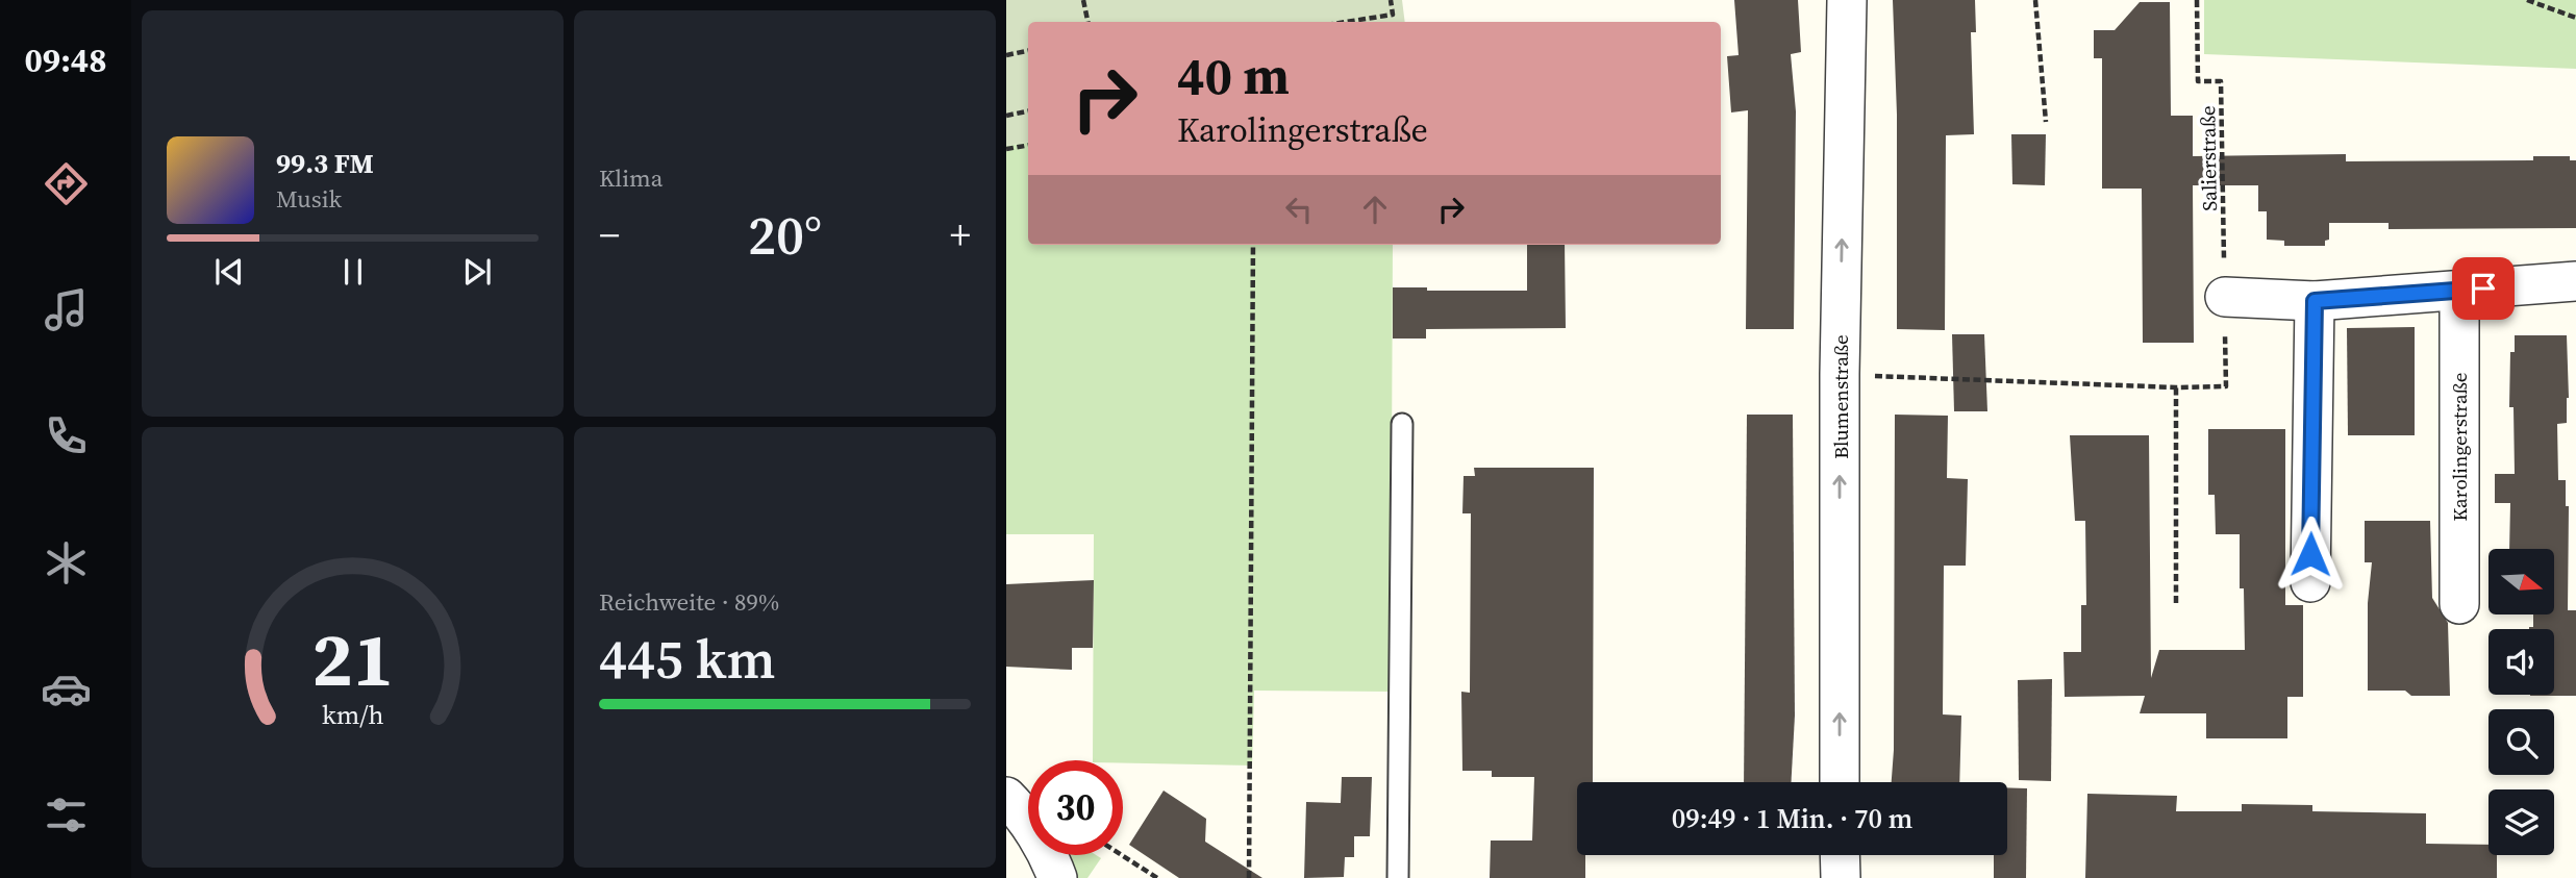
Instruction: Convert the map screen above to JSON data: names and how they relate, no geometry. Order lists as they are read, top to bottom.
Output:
{
  "streets": {
    "street": ["Blumenstraße", "Karolingerstraße"],
    "path": ["Salierstraße"]
  },
  "one_way": ["Blumenstraße"],
  "north": "right",
  "page": {
    "tabs": "09:48",
    "tile": [
      "Klima",
      ["Reichweite · 89%", "445 km"]
    ],
    "turn": ["40 m", "Karolingerstraße"],
    "song": ["99.3 FM", "Musik"],
    "heat": ["−", "20°", "+"],
    "limit": "30",
    "trip": "09:49 · 1 Min. · 70 m",
    "gauge": ["21", "km/h"]
  }
}
